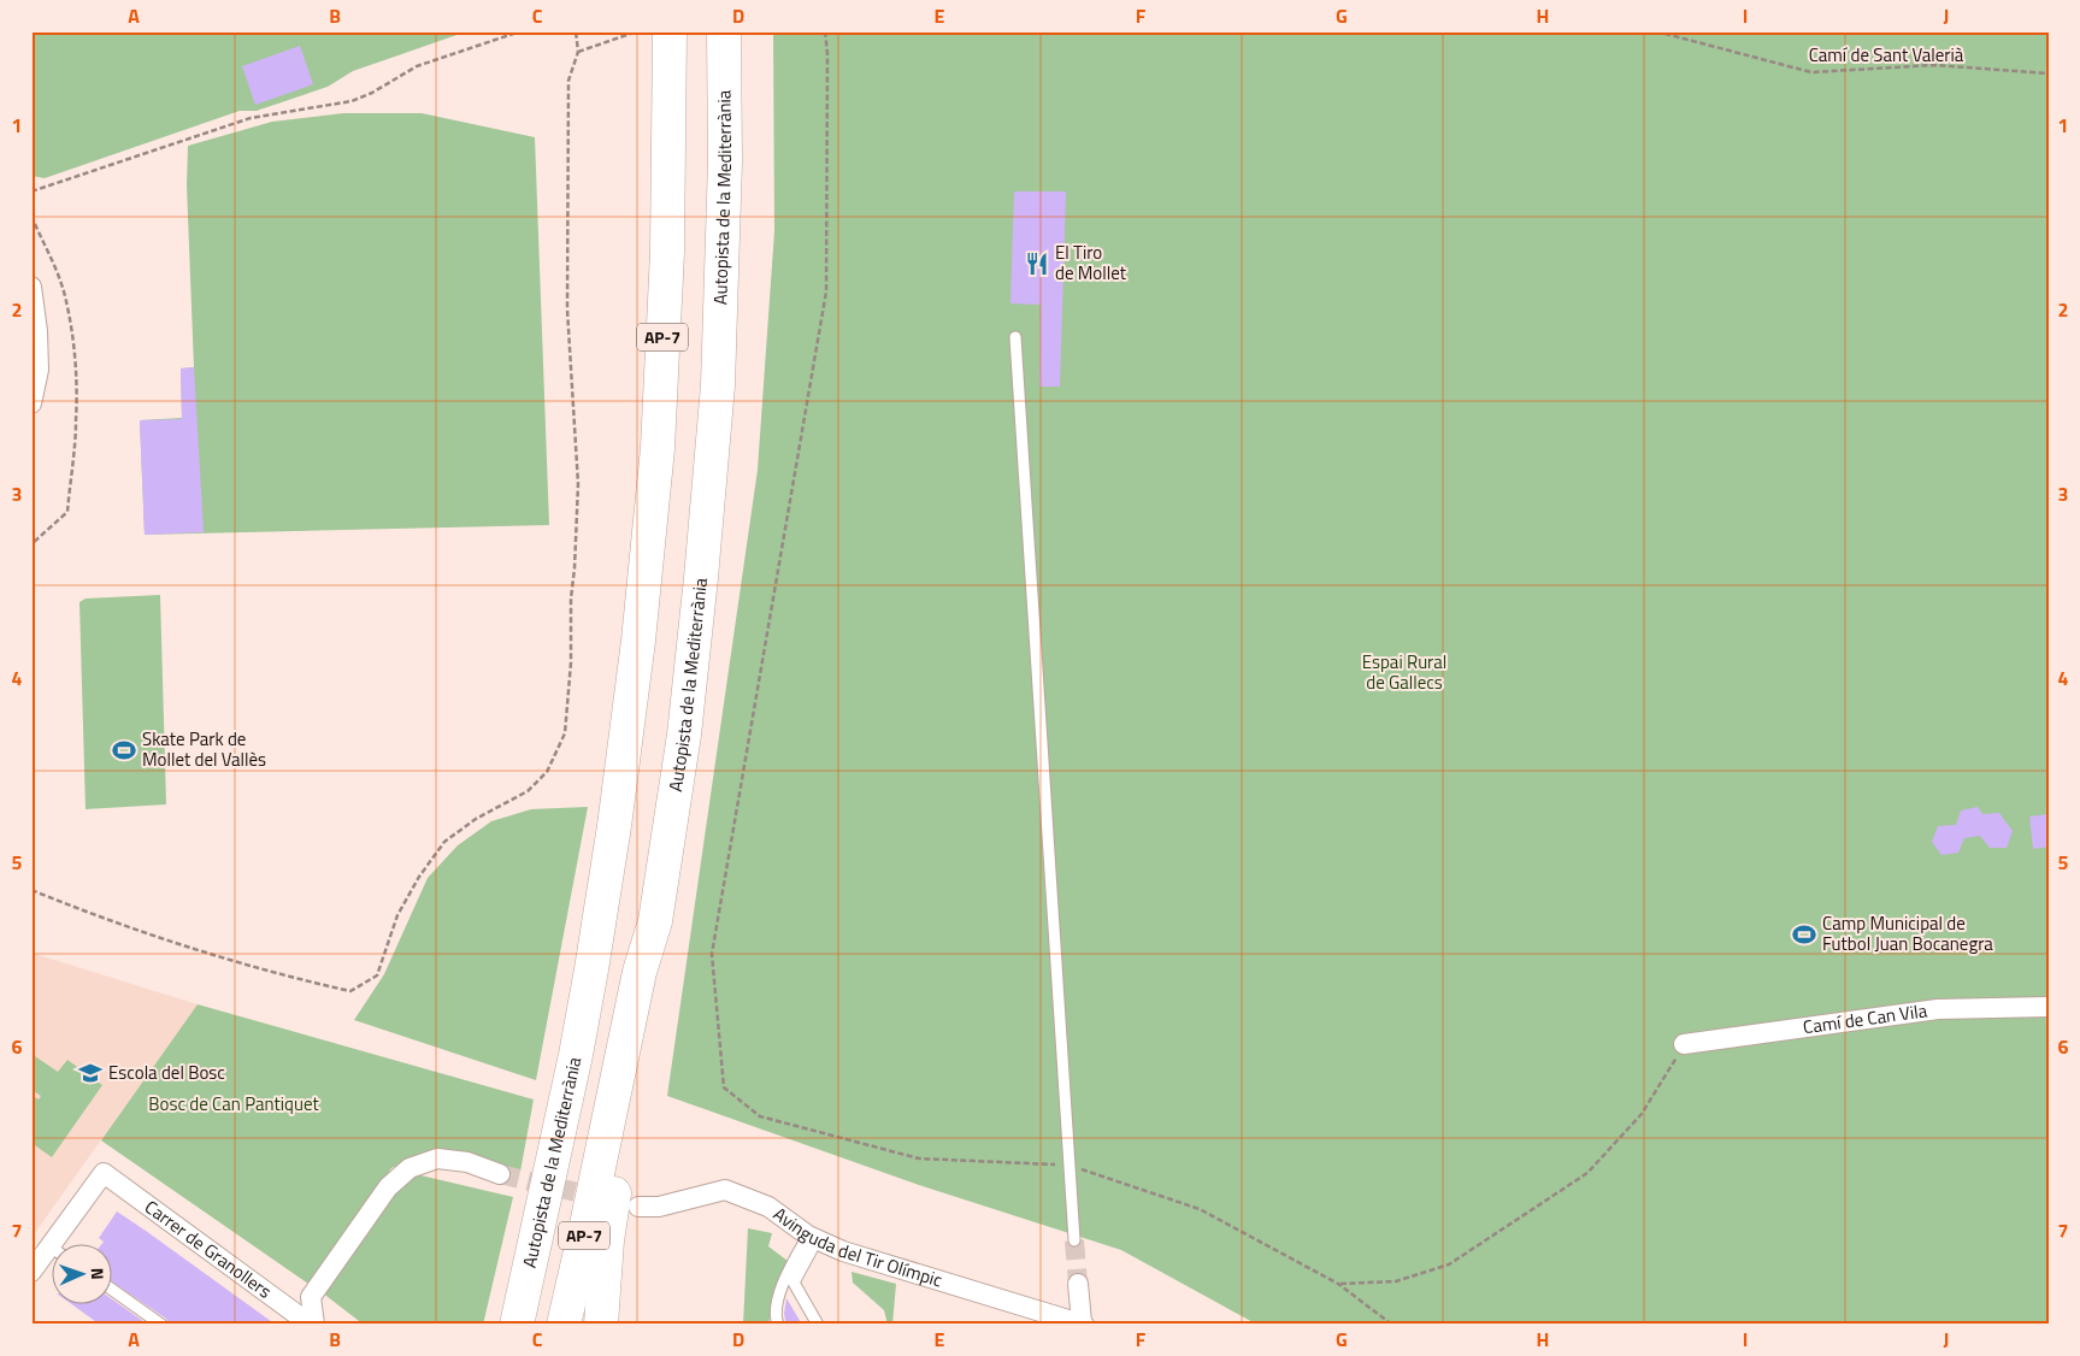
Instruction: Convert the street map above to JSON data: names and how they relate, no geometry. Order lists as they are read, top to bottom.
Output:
{
  "streets": {
    "highway": ["Autopista de la Mediterrània", "AP-7"],
    "street": ["Camí de Can Vila", "Avinguda del Tir Olímpic", "Carrer de Granollers"],
    "path": ["Camí de Sant Valerià"]
  },
  "parks": ["Espai Rural de Gallecs", "Bosc de Can Pantiquet"],
  "places": {
    "restaurant": ["El Tiro de Mollet"],
    "sports": ["Skate Park de Mollet del Vallès", "Camp Municipal de Futbol Juan Bocanegra"],
    "school or university": ["Escola del Bosc"]
  },
  "north": "right",
  "grid": {
    "columns": [
      "A",
      "B",
      "C",
      "D",
      "E",
      "F",
      "G",
      "H",
      "I",
      "J"
    ],
    "rows": [
      "1",
      "2",
      "3",
      "4",
      "5",
      "6",
      "7"
    ]
  }
}
